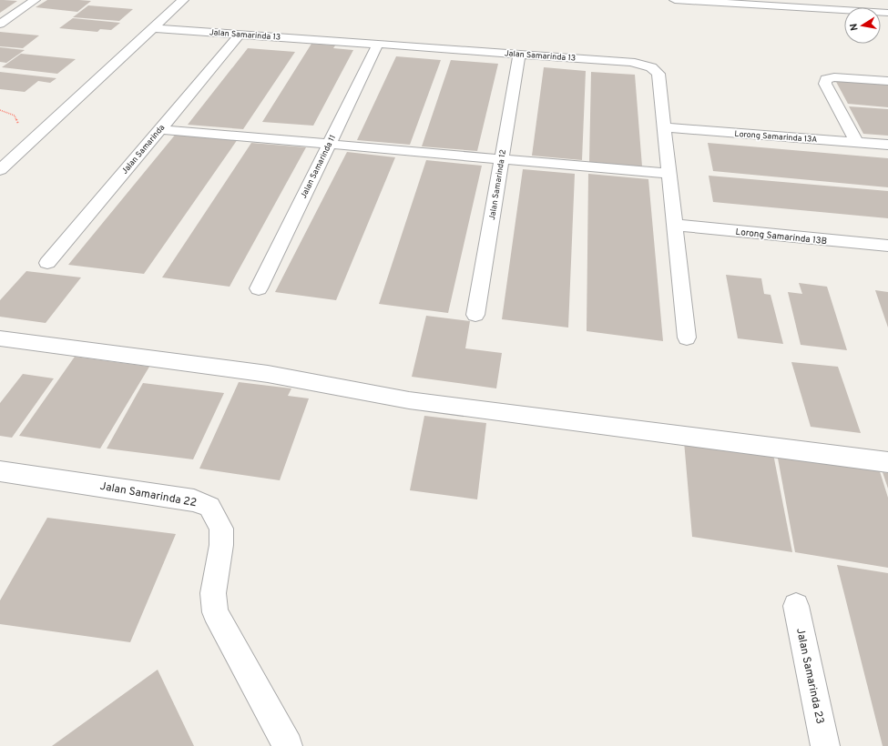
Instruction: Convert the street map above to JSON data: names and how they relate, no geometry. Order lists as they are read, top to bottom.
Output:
{
  "streets": {
    "street": [
      "Jalan Samarinda 13",
      "Lorong Samarinda 13A",
      "Jalan Samarinda",
      "Jalan Samarinda 11",
      "Jalan Samarinda 12",
      "Lorong Samarinda 13B",
      "Jalan Samarinda 22",
      "Jalan Samarinda 23"
    ]
  },
  "crossings": [
    ["Jalan Samarinda 13", "Lorong Samarinda 13A"],
    ["Jalan Samarinda 13", "Jalan Samarinda"],
    ["Jalan Samarinda 13", "Jalan Samarinda 11"],
    ["Jalan Samarinda 13", "Jalan Samarinda 12"],
    ["Jalan Samarinda 13", "Lorong Samarinda 13B"]
  ],
  "north": "left"
}
